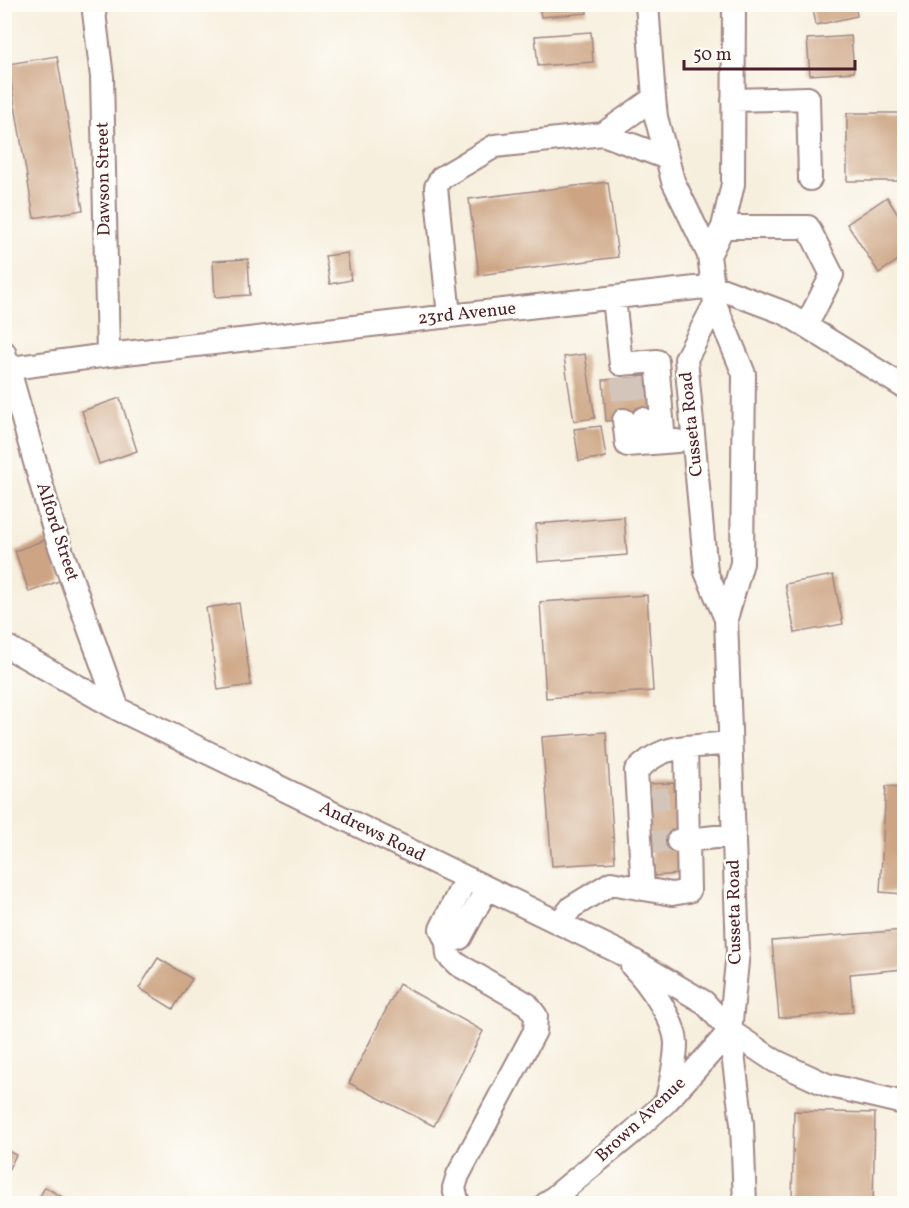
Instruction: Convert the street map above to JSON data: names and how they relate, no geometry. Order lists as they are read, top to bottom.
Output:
{
  "streets": {
    "street": [
      "Dawson Street",
      "23rd Avenue",
      "Cusseta Road",
      "Alford Street",
      "Andrews Road",
      "Brown Avenue"
    ]
  },
  "crossings": [
    ["Dawson Street", "23rd Avenue"],
    ["23rd Avenue", "Cusseta Road"],
    ["23rd Avenue", "Alford Street"],
    ["Cusseta Road", "Andrews Road"],
    ["Cusseta Road", "Brown Avenue"],
    ["Alford Street", "Andrews Road"],
    ["Andrews Road", "Brown Avenue"]
  ],
  "scale_bar": "50 m"
}
